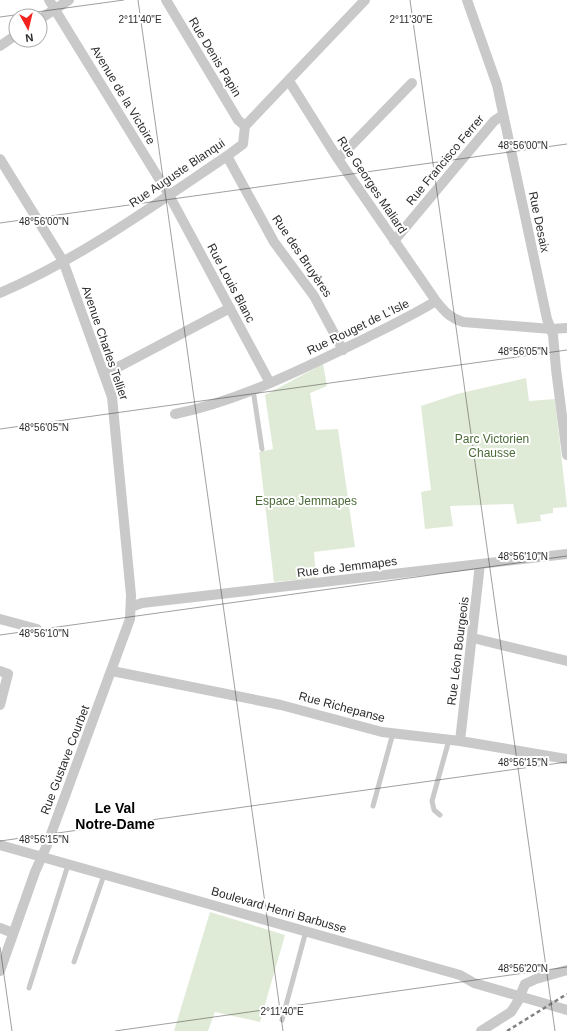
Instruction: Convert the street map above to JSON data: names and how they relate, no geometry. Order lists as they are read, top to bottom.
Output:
{
  "streets": {
    "street": [
      "Rue Denis Papin",
      "Avenue de la Victoire",
      "Rue Francisco Ferrer",
      "Rue Auguste Blanqui",
      "Rue Georges Maliard",
      "Rue Desaix",
      "Rue des Bruyères",
      "Rue Louis Blanc",
      "Rue Rouget de L'Isle",
      "Avenue Charles Tellier",
      "Rue de Jemmapes",
      "Rue Léon Bourgeois",
      "Rue Richepanse",
      "Rue Gustave Courbet",
      "Boulevard Henri Barbusse"
    ]
  },
  "crossings": [
    ["Rue Denis Papin", "Rue Auguste Blanqui"],
    ["Avenue de la Victoire", "Rue Auguste Blanqui"],
    ["Avenue de la Victoire", "Rue Louis Blanc"],
    ["Rue Francisco Ferrer", "Rue Georges Maliard"],
    ["Rue Francisco Ferrer", "Rue Desaix"],
    ["Rue Auguste Blanqui", "Rue des Bruyères"],
    ["Rue Auguste Blanqui", "Rue Louis Blanc"],
    ["Rue Auguste Blanqui", "Avenue Charles Tellier"],
    ["Rue Georges Maliard", "Rue Rouget de L'Isle"],
    ["Rue des Bruyères", "Rue Rouget de L'Isle"],
    ["Rue Louis Blanc", "Rue Rouget de L'Isle"],
    ["Avenue Charles Tellier", "Rue de Jemmapes"],
    ["Avenue Charles Tellier", "Rue Richepanse"],
    ["Avenue Charles Tellier", "Rue Gustave Courbet"],
    ["Rue de Jemmapes", "Rue Léon Bourgeois"],
    ["Rue Léon Bourgeois", "Rue Richepanse"],
    ["Rue Richepanse", "Rue Gustave Courbet"],
    ["Rue Gustave Courbet", "Boulevard Henri Barbusse"]
  ],
  "districts": ["Le Val Notre-Dame"],
  "parks": ["Parc Victorien Chausse", "Espace Jemmapes"],
  "north": "bottom",
  "coordinates": [
    "2°11'40\"E",
    "2°11'30\"E",
    "48°56'00\"N",
    "48°56'05\"N",
    "48°56'10\"N",
    "48°56'15\"N",
    "48°56'20\"N"
  ]
}
